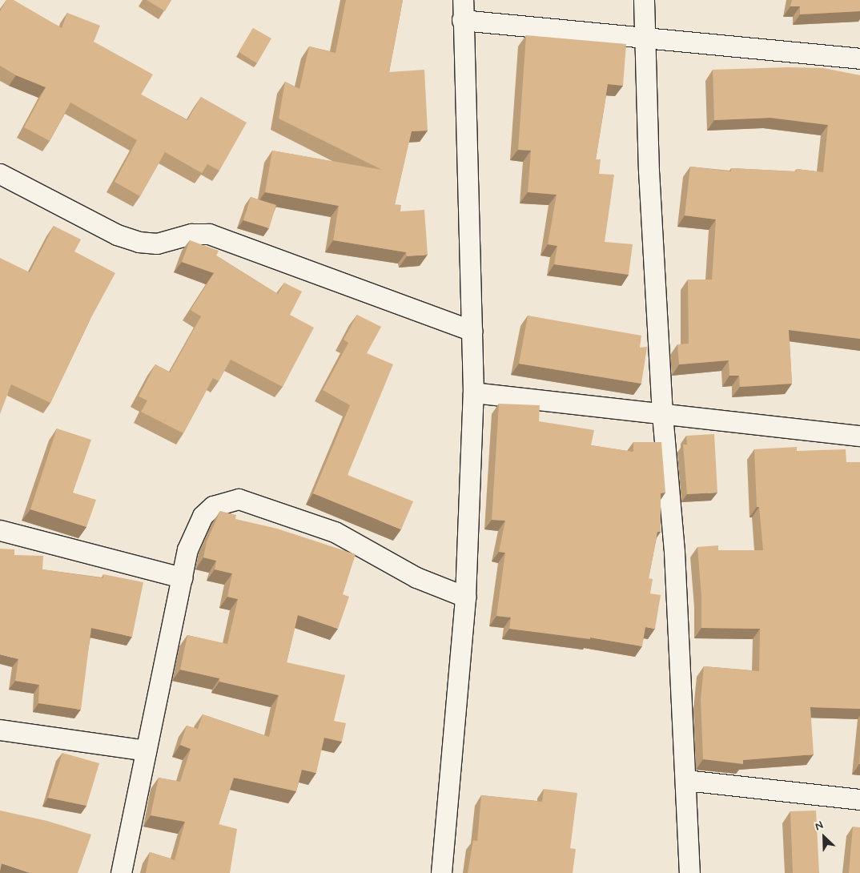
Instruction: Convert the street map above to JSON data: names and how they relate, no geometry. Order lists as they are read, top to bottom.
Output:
{
  "north": "top left"
}
